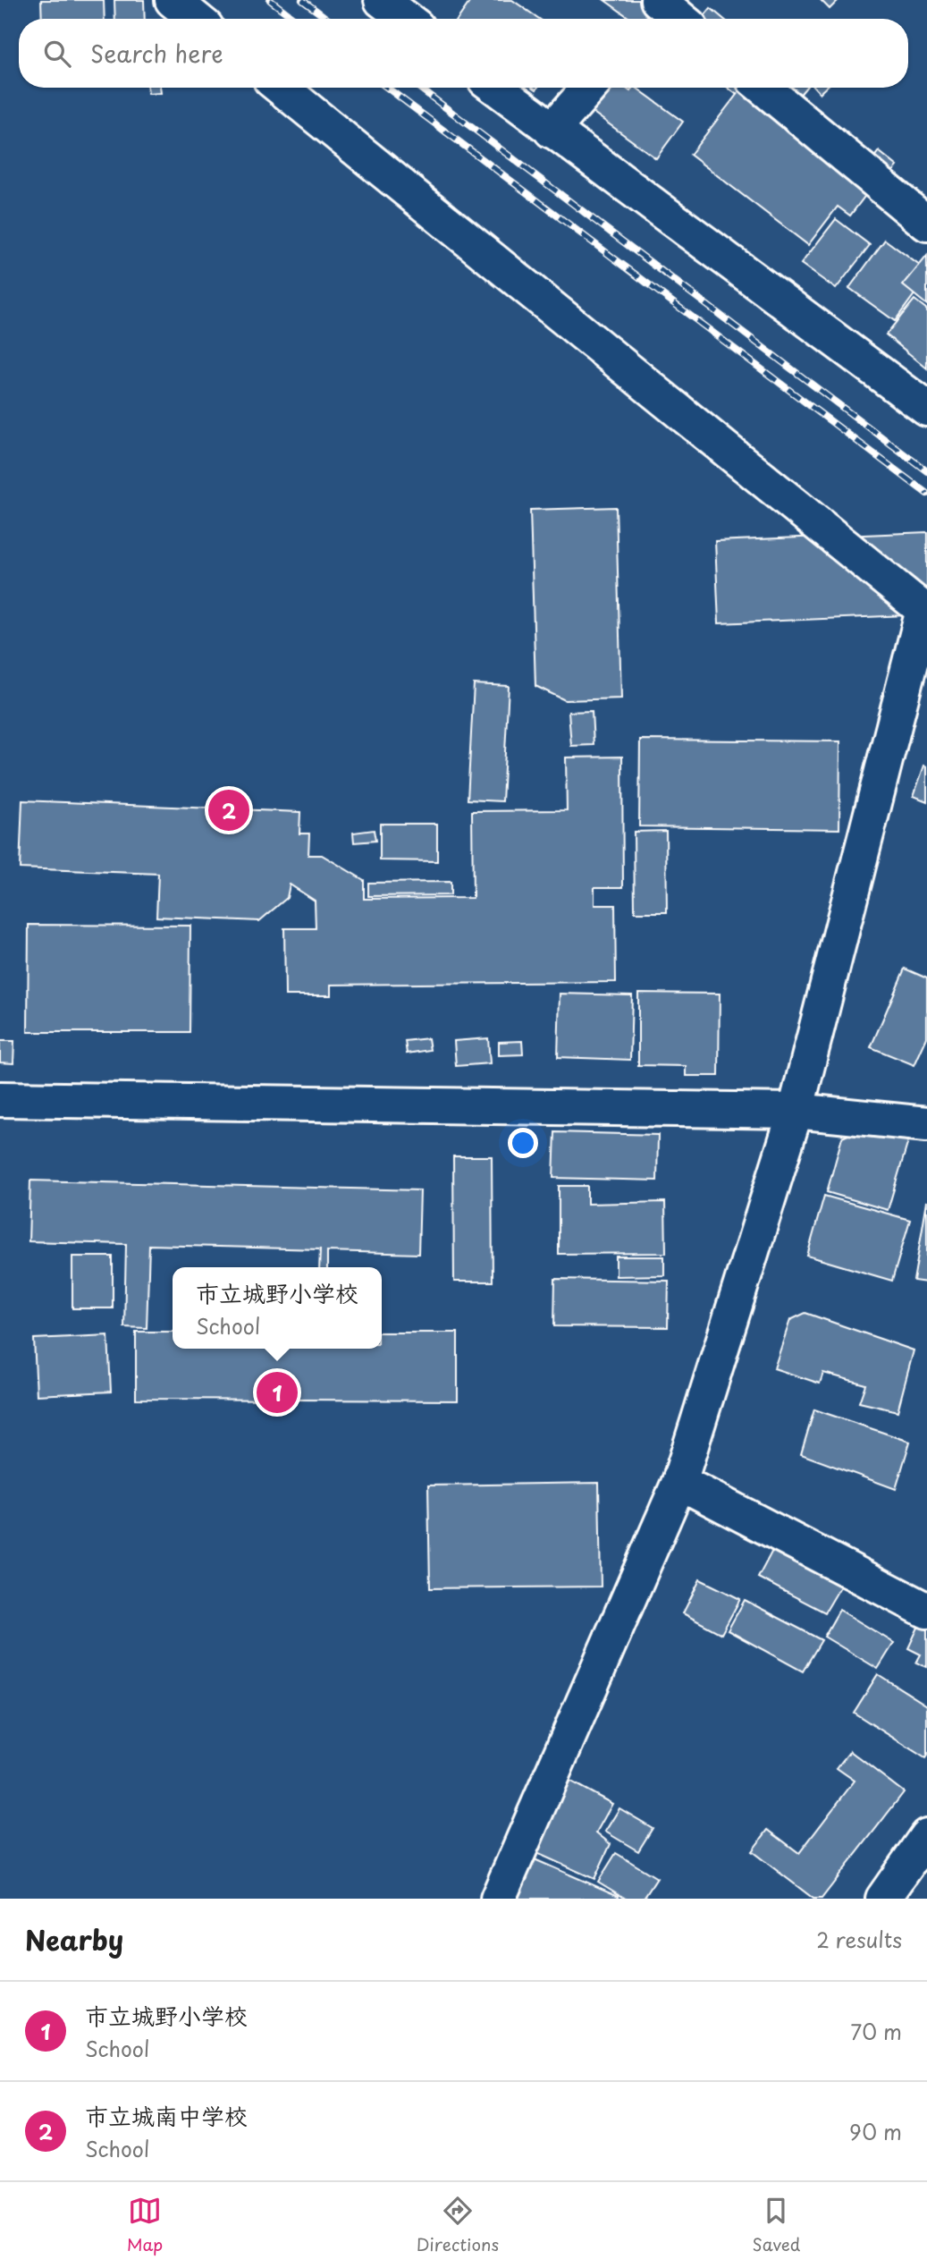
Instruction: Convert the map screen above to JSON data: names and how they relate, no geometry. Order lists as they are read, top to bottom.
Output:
{
  "page": {
    "search": "Search here",
    "pins": ["2", "1"],
    "popup": ["市立城野小学校", "School"],
    "heading": ["Nearby", "2 results"],
    "list": [
      {
        "mark": "1",
        "name": "市立城野小学校",
        "note": "School",
        "value": "70 m"
      },
      {
        "mark": "2",
        "name": "市立城南中学校",
        "note": "School",
        "value": "90 m"
      }
    ],
    "nav": ["Map", "Directions", "Saved"]
  }
}
